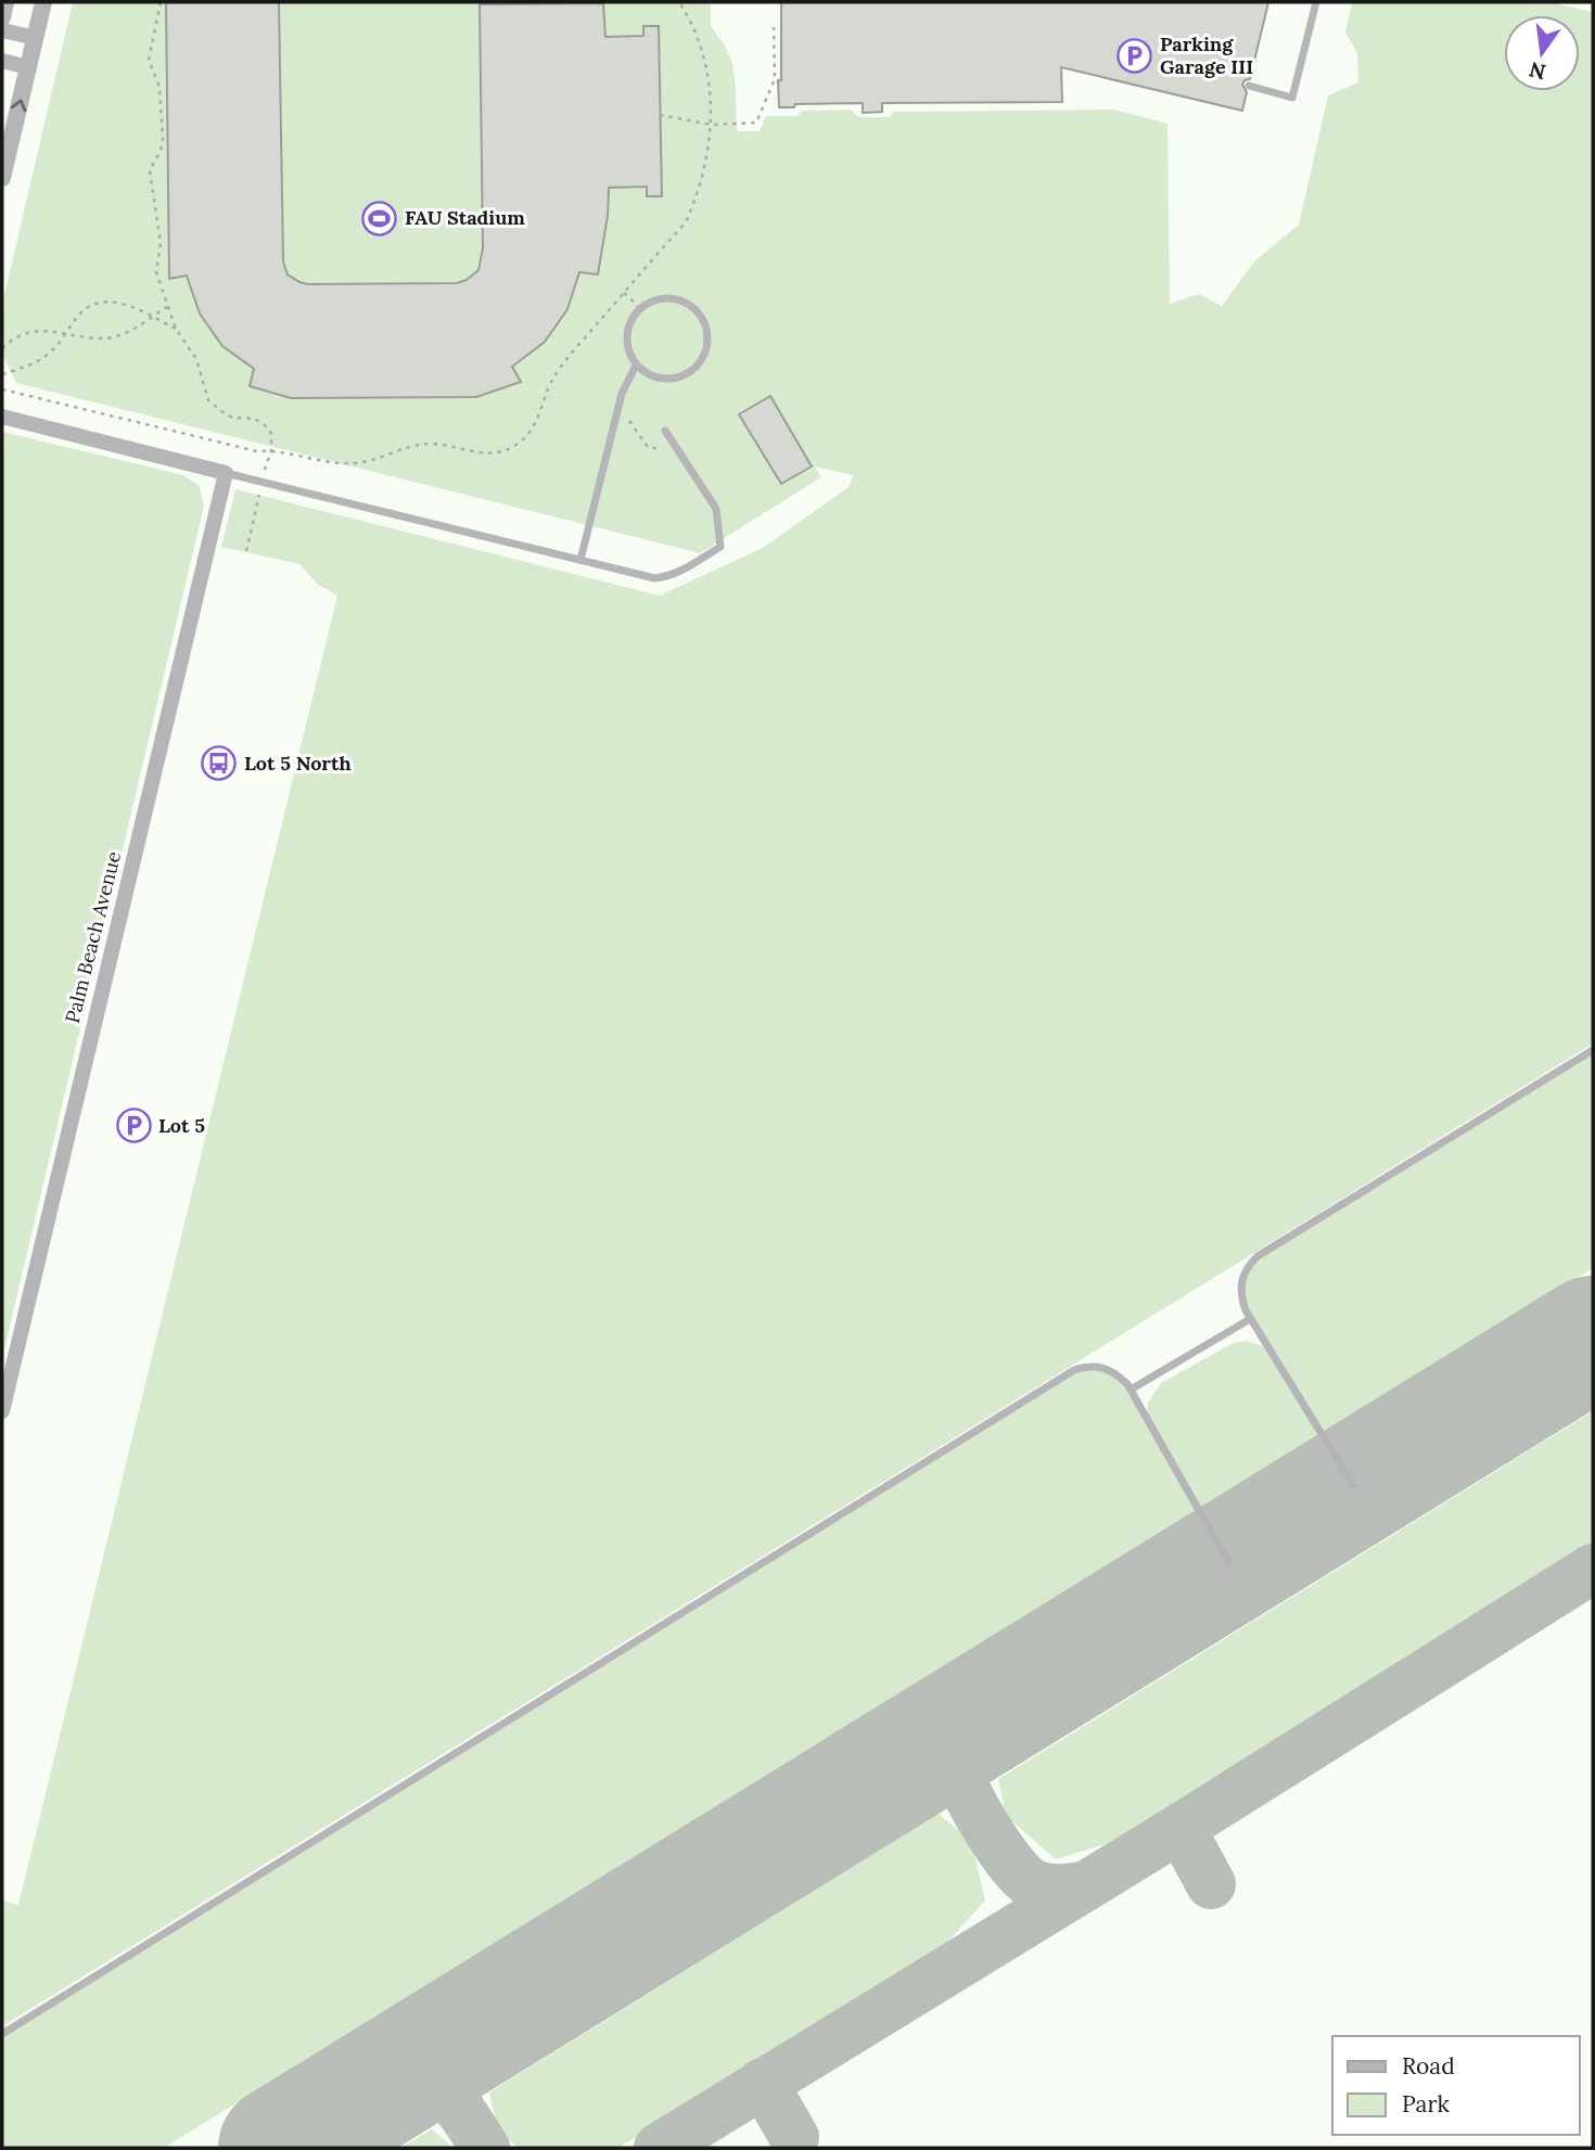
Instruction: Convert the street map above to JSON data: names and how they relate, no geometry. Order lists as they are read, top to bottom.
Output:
{
  "streets": {
    "street": ["Palm Beach Avenue"]
  },
  "places": {
    "parking": ["Parking Garage III", "Lot 5"],
    "sports": ["FAU Stadium"],
    "bus stop": ["Lot 5 North"]
  },
  "legend": ["Road", "Park"],
  "north": "bottom"
}
